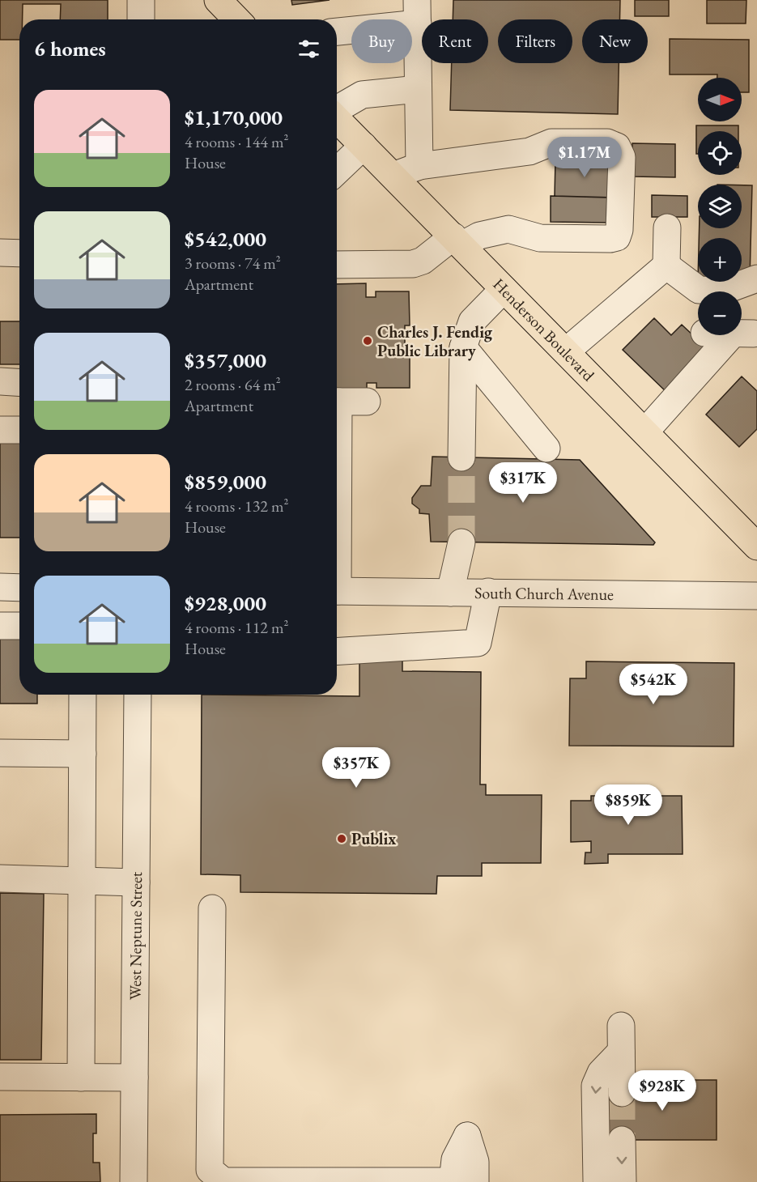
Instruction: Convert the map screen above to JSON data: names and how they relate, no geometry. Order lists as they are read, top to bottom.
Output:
{
  "streets": {
    "main road": ["Henderson Boulevard"],
    "street": ["South Church Avenue", "West Neptune Street"]
  },
  "places": ["Charles J. Fendig Public Library", "Publix"],
  "north": "right",
  "page": {
    "chip": [
      "Buy",
      "Rent",
      "Filters",
      "New"
    ],
    "heading": "6 homes",
    "map_buttons": ["+", "−"],
    "list": [
      {
        "name": "$1,170,000",
        "note": "4 rooms · 144 m² · House"
      },
      {
        "name": "$542,000",
        "note": "3 rooms · 74 m² · Apartment"
      },
      {
        "name": "$357,000",
        "note": "2 rooms · 64 m² · Apartment"
      },
      {
        "name": "$859,000",
        "note": "4 rooms · 132 m² · House"
      },
      {
        "name": "$928,000",
        "note": "4 rooms · 112 m² · House"
      }
    ],
    "price": [
      "$1.17M",
      "$317K",
      "$542K",
      "$357K",
      "$859K",
      "$928K"
    ]
  }
}
